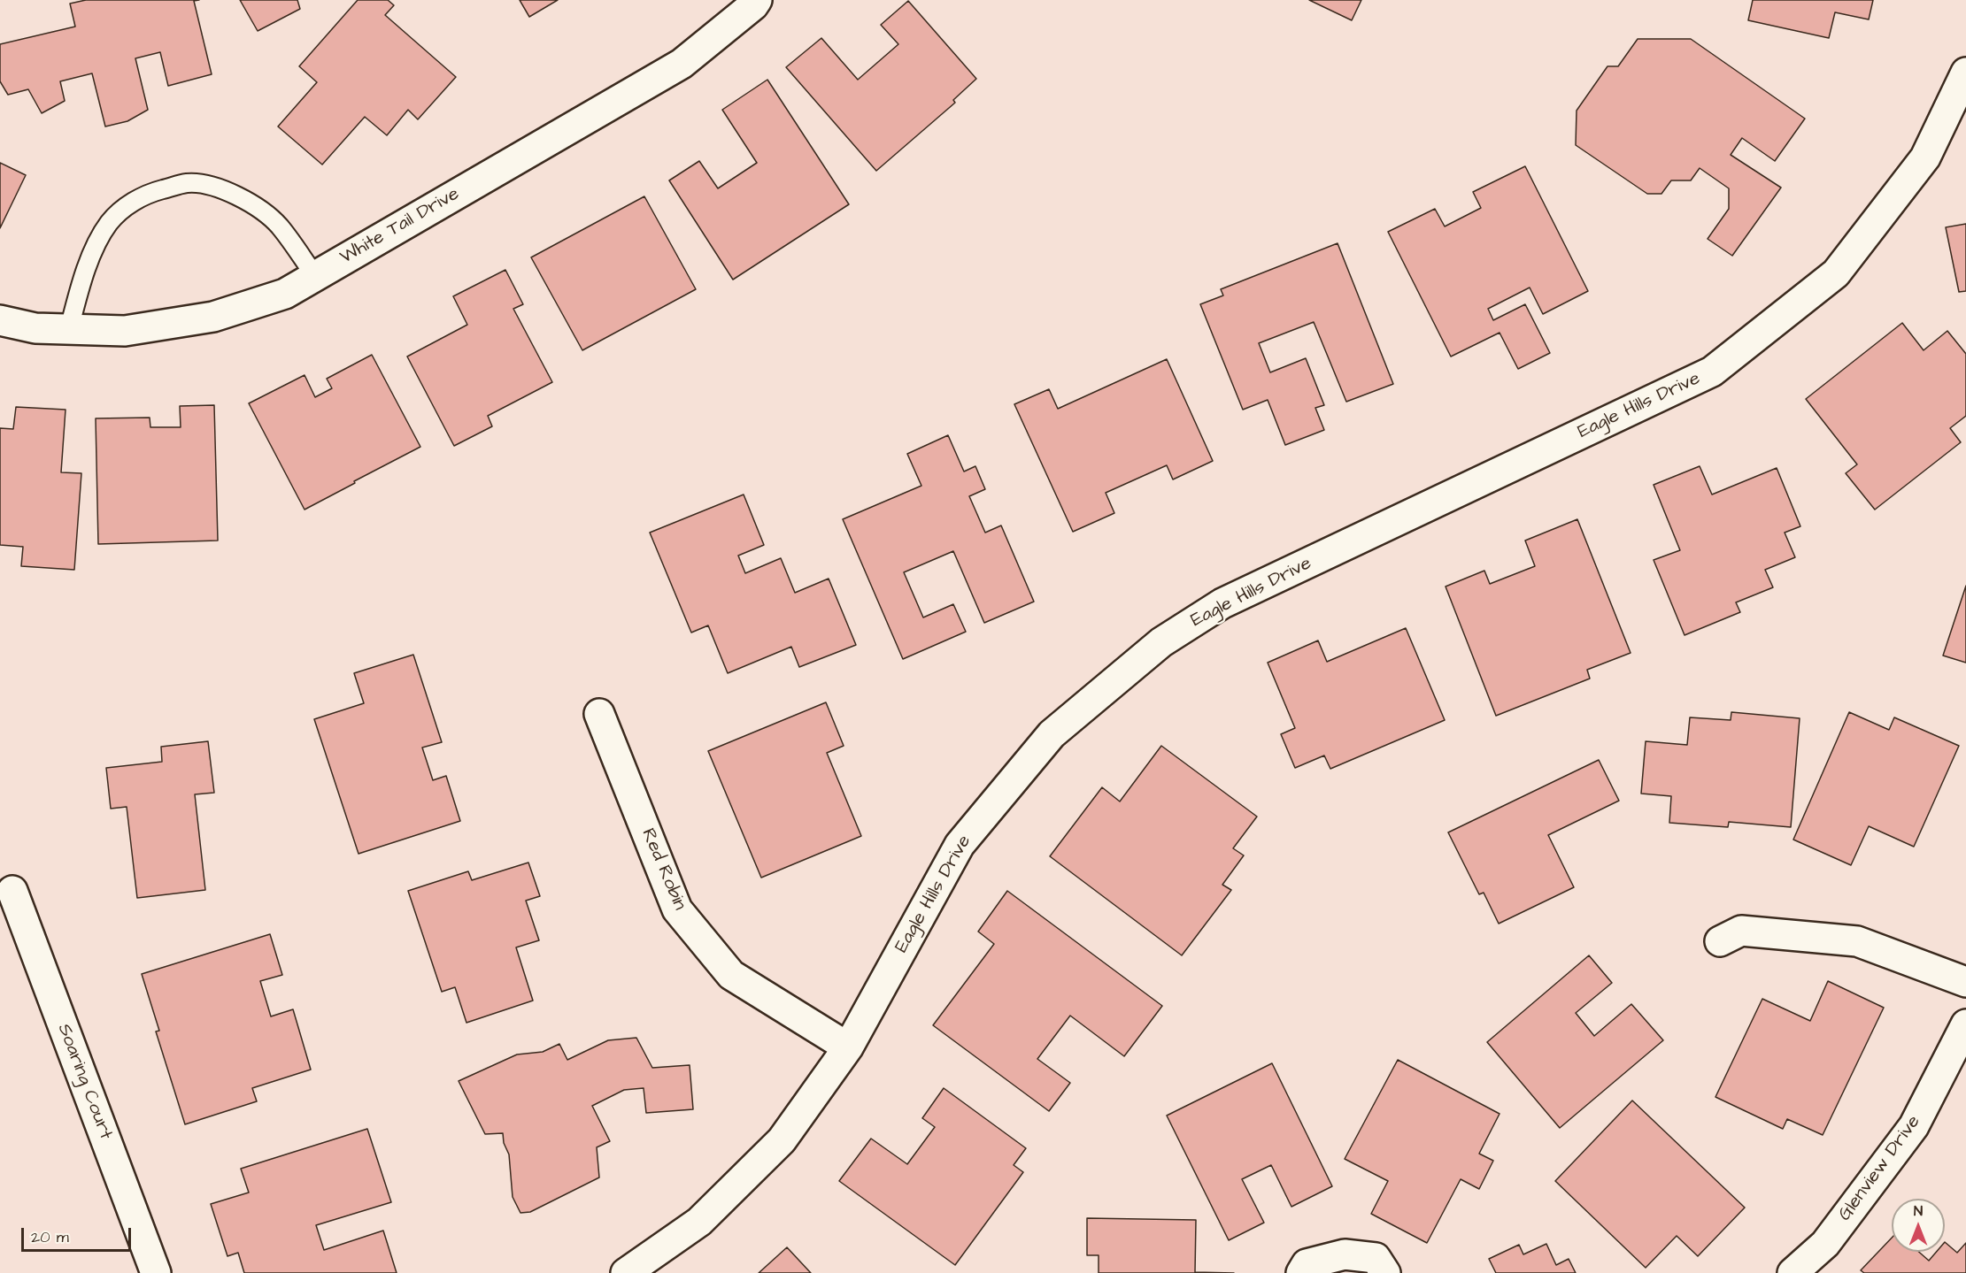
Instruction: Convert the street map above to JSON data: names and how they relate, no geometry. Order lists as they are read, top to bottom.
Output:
{
  "streets": {
    "street": [
      "White Tail Drive",
      "Eagle Hills Drive",
      "Red Robin",
      "Soaring Court",
      "Glenview Drive"
    ]
  },
  "crossings": [
    ["Eagle Hills Drive", "Red Robin"]
  ],
  "scale_bar": "20 m",
  "north": "top"
}
